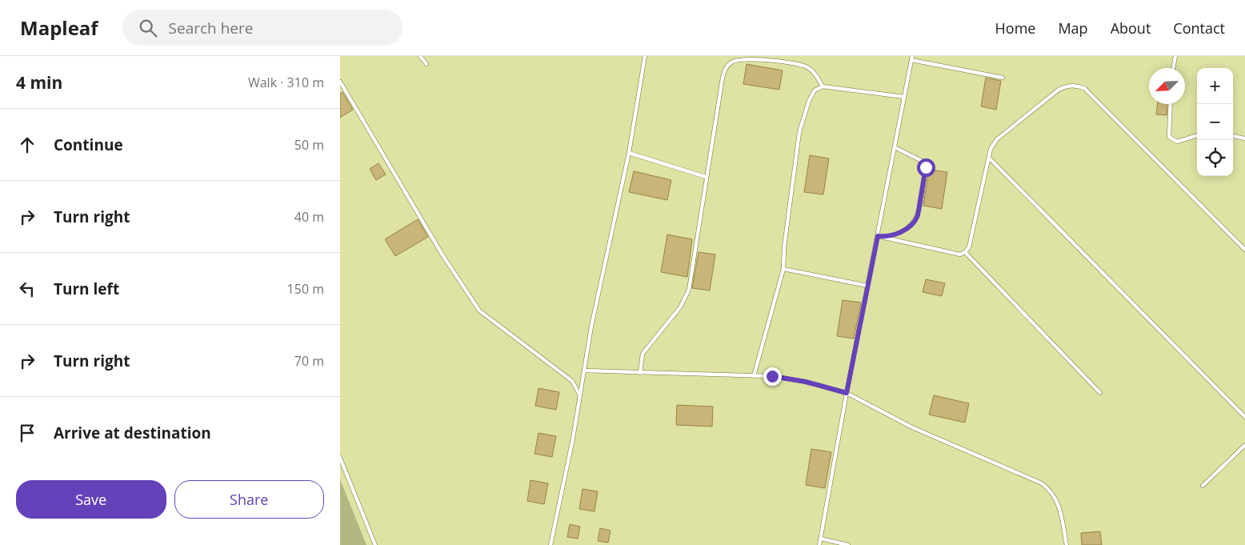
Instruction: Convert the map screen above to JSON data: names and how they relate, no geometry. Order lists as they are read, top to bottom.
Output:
{
  "north": "bottom left",
  "page": {
    "header": "Mapleaf",
    "search": "Search here",
    "nav": [
      "Home",
      "Map",
      "About",
      "Contact"
    ],
    "heading": ["4 min", "Walk · 310 m"],
    "map_buttons": ["+", "−"],
    "list": [
      ["Continue", "50 m"],
      ["Turn right", "40 m"],
      ["Turn left", "150 m"],
      ["Turn right", "70 m"],
      "Arrive at destination"
    ],
    "buttons": ["Save", "Share"]
  }
}
